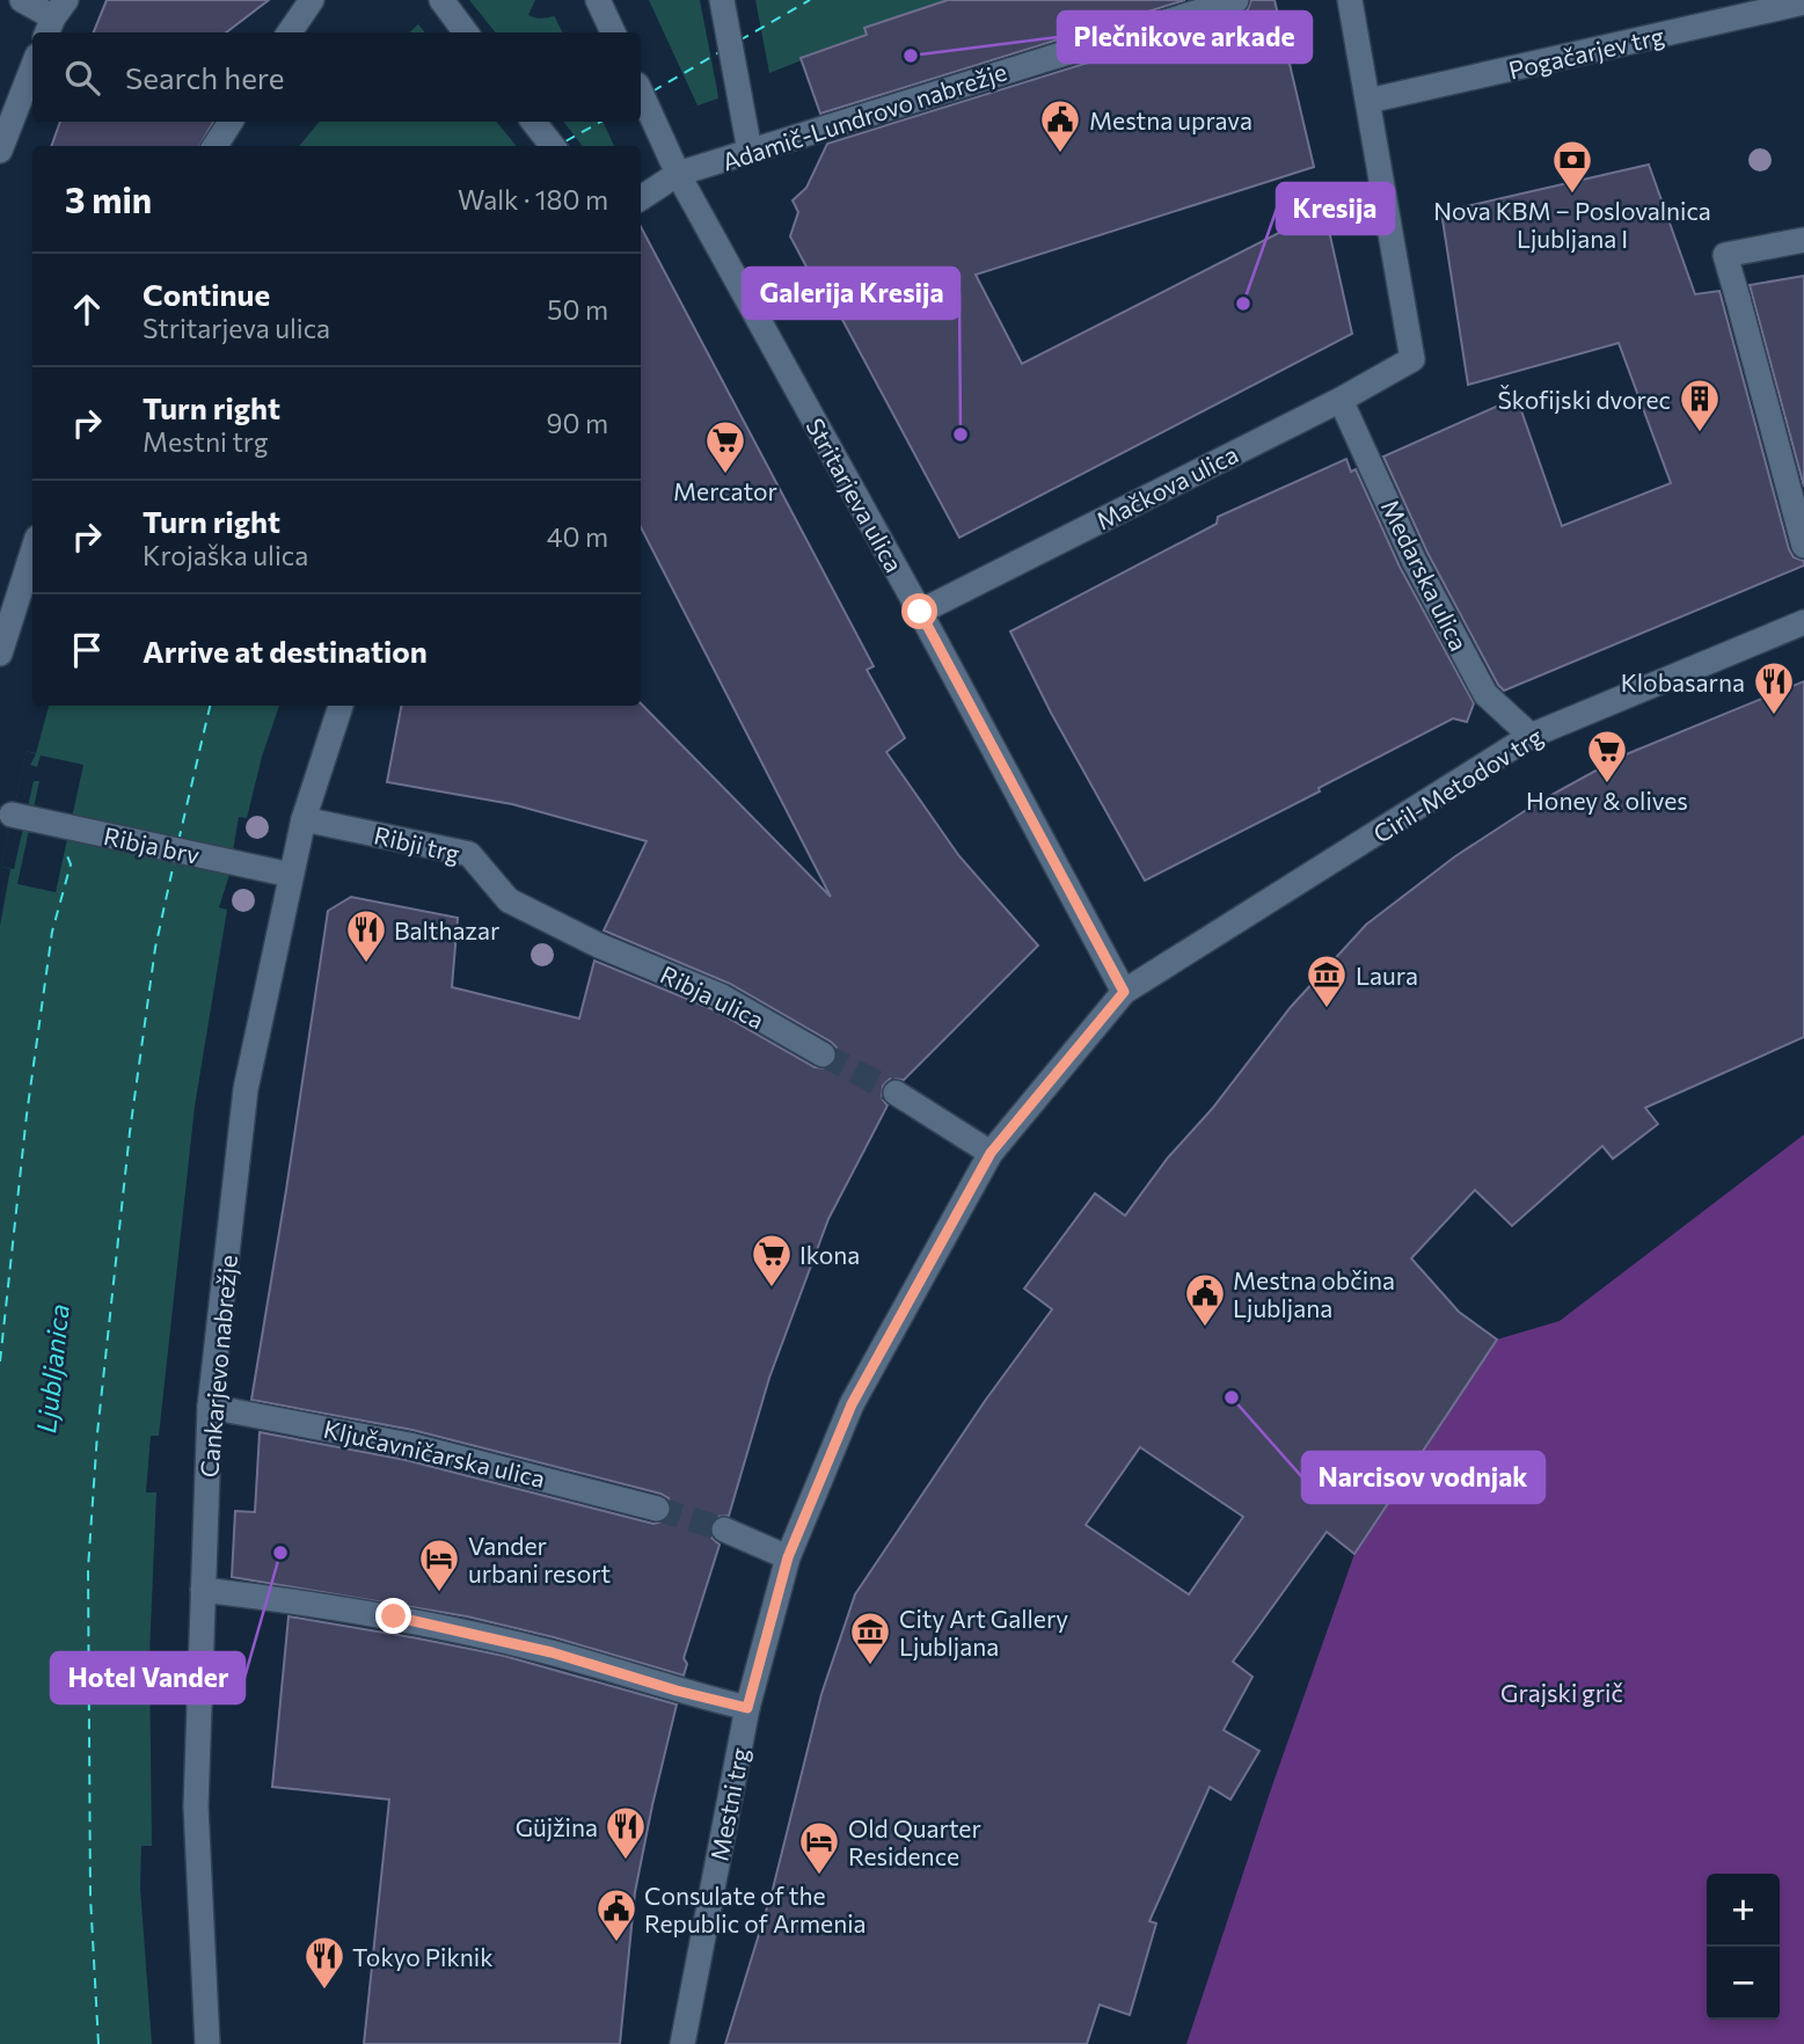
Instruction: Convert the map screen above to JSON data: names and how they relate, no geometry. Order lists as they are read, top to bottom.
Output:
{
  "streets": {
    "street": [
      "Pogačarjev trg",
      "Adamič-Lundrovo nabrežje",
      "Mačkova ulica",
      "Stritarjeva ulica",
      "Medarska ulica",
      "Ciril-Metodov trg",
      "Ribji trg",
      "Ribja brv",
      "Ribja ulica",
      "Cankarjevo nabrežje",
      "Ključavničarska ulica",
      "Mestni trg"
    ]
  },
  "crossings": [
    ["Pogačarjev trg", "Mačkova ulica"],
    ["Adamič-Lundrovo nabrežje", "Stritarjeva ulica"],
    ["Mačkova ulica", "Stritarjeva ulica"],
    ["Mačkova ulica", "Medarska ulica"],
    ["Stritarjeva ulica", "Mestni trg"],
    ["Medarska ulica", "Ciril-Metodov trg"],
    ["Ciril-Metodov trg", "Mestni trg"],
    ["Ribji trg", "Ribja ulica"],
    ["Ribji trg", "Cankarjevo nabrežje"],
    ["Ribja brv", "Cankarjevo nabrežje"],
    ["Cankarjevo nabrežje", "Ključavničarska ulica"]
  ],
  "water": ["Ljubljanica"],
  "parks": ["Grajski grič"],
  "places": {
    "other": [
      "Plečnikove arkade",
      "Kresija",
      "Galerija Kresija",
      "Narcisov vodnjak",
      "Hotel Vander"
    ],
    "public building": ["Mestna uprava", "Mestna občina Ljubljana", "Consulate of the Republic of Armenia"],
    "bank": ["Nova KBM – Poslovalnica Ljubljana I"],
    "building": ["Škofijski dvorec"],
    "supermarket": ["Mercator", "Honey & olives", "Ikona"],
    "restaurant": [
      "Klobasarna",
      "Balthazar",
      "Güjžina",
      "Tokyo Piknik"
    ],
    "museum": ["Laura", "City Art Gallery Ljubljana"],
    "hotel": ["Vander urbani resort", "Old Quarter Residence"]
  },
  "page": {
    "search": "Search here",
    "heading": ["3 min", "Walk · 180 m"],
    "list": [
      ["Continue", "Stritarjeva ulica", "50 m"],
      ["Turn right", "Mestni trg", "90 m"],
      ["Turn right", "Krojaška ulica", "40 m"],
      "Arrive at destination"
    ],
    "map_buttons": ["+", "−"]
  }
}
